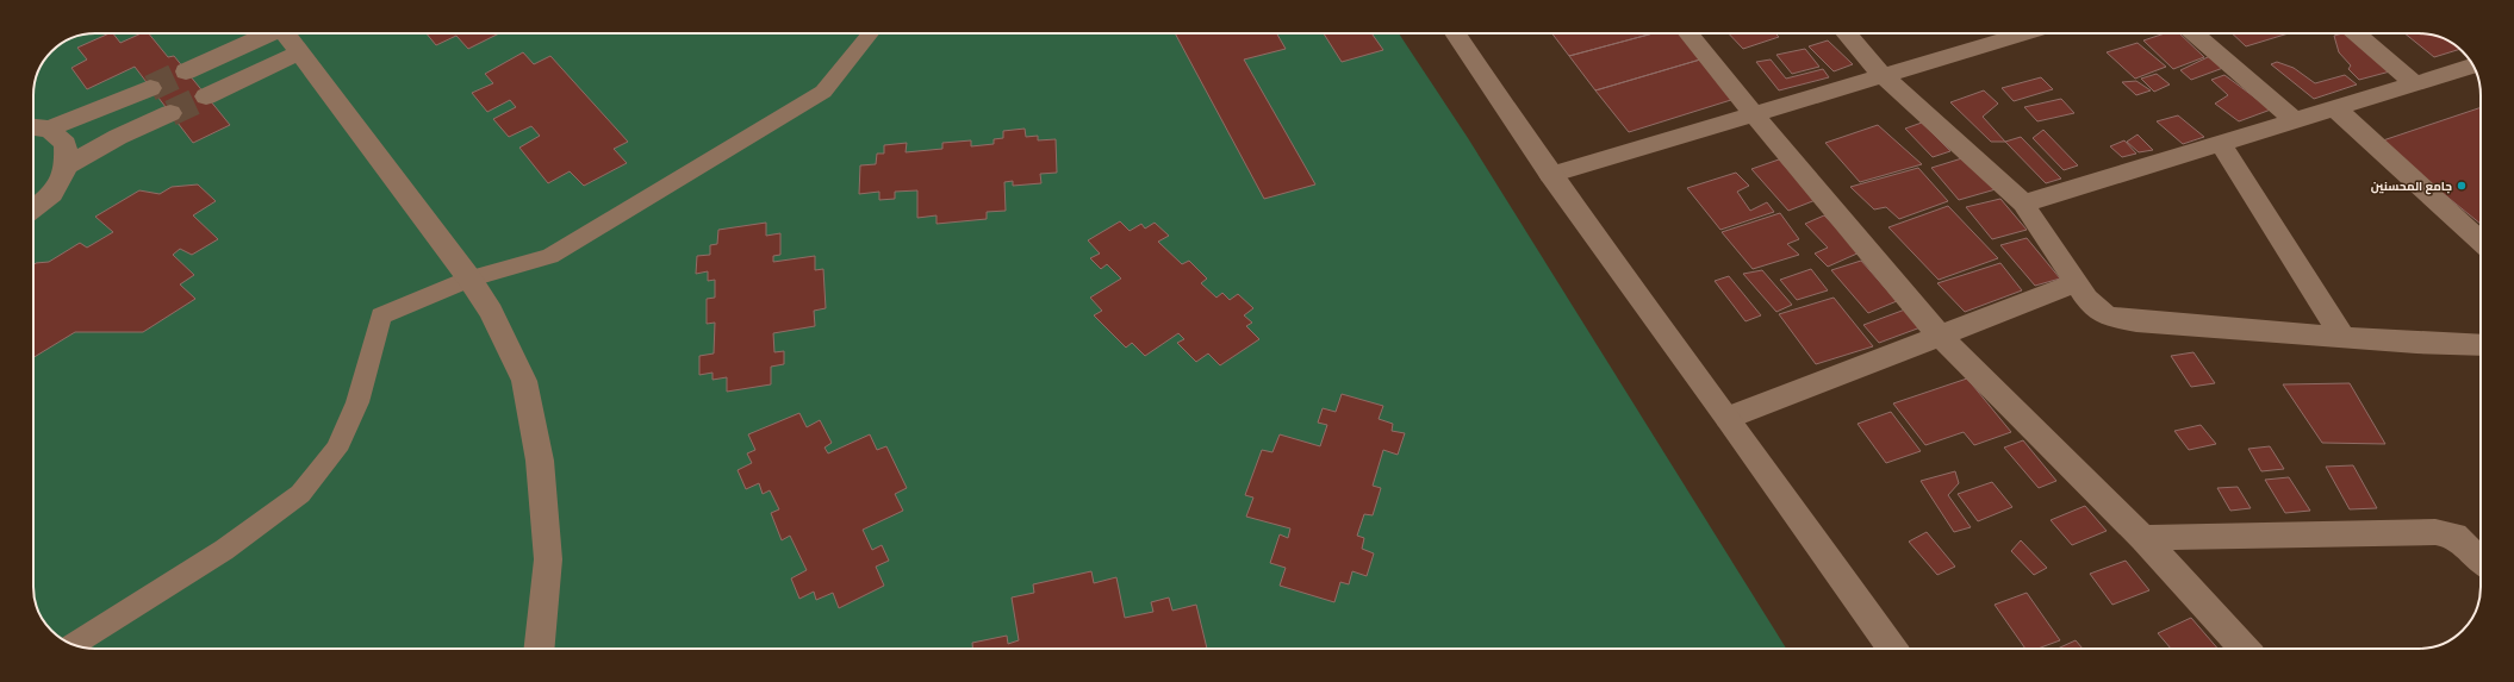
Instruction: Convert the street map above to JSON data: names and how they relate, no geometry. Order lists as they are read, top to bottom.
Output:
{
  "places": ["جامع المحسنين"]
}
